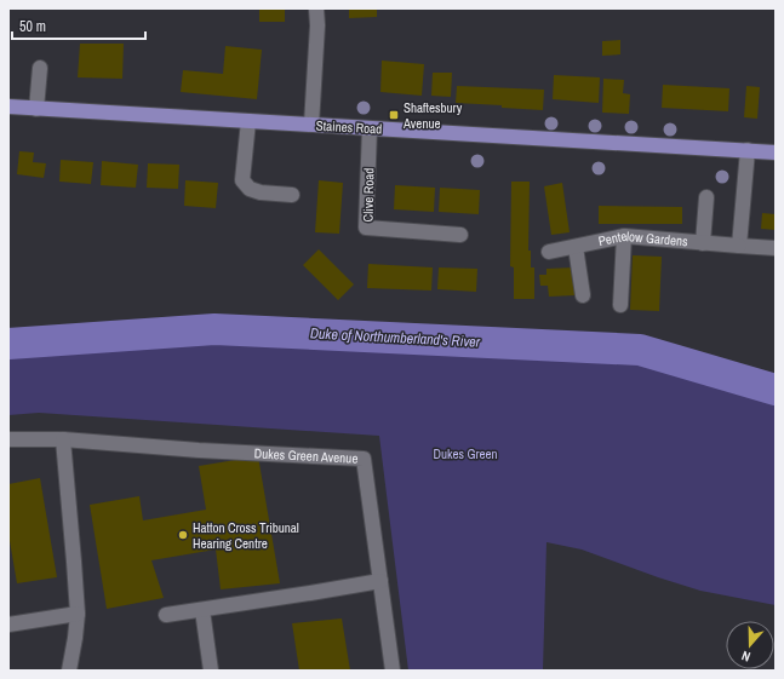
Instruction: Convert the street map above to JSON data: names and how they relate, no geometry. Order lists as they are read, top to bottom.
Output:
{
  "streets": {
    "main road": ["Staines Road"],
    "street": ["Clive Road", "Pentelow Gardens", "Dukes Green Avenue"]
  },
  "crossings": [
    ["Staines Road", "Clive Road"]
  ],
  "water": ["Duke of Northumberland's River"],
  "parks": ["Dukes Green"],
  "places": {
    "transit": ["Shaftesbury Avenue"],
    "other": ["Hatton Cross Tribunal Hearing Centre"]
  },
  "scale_bar": "50 m",
  "north": "bottom"
}
